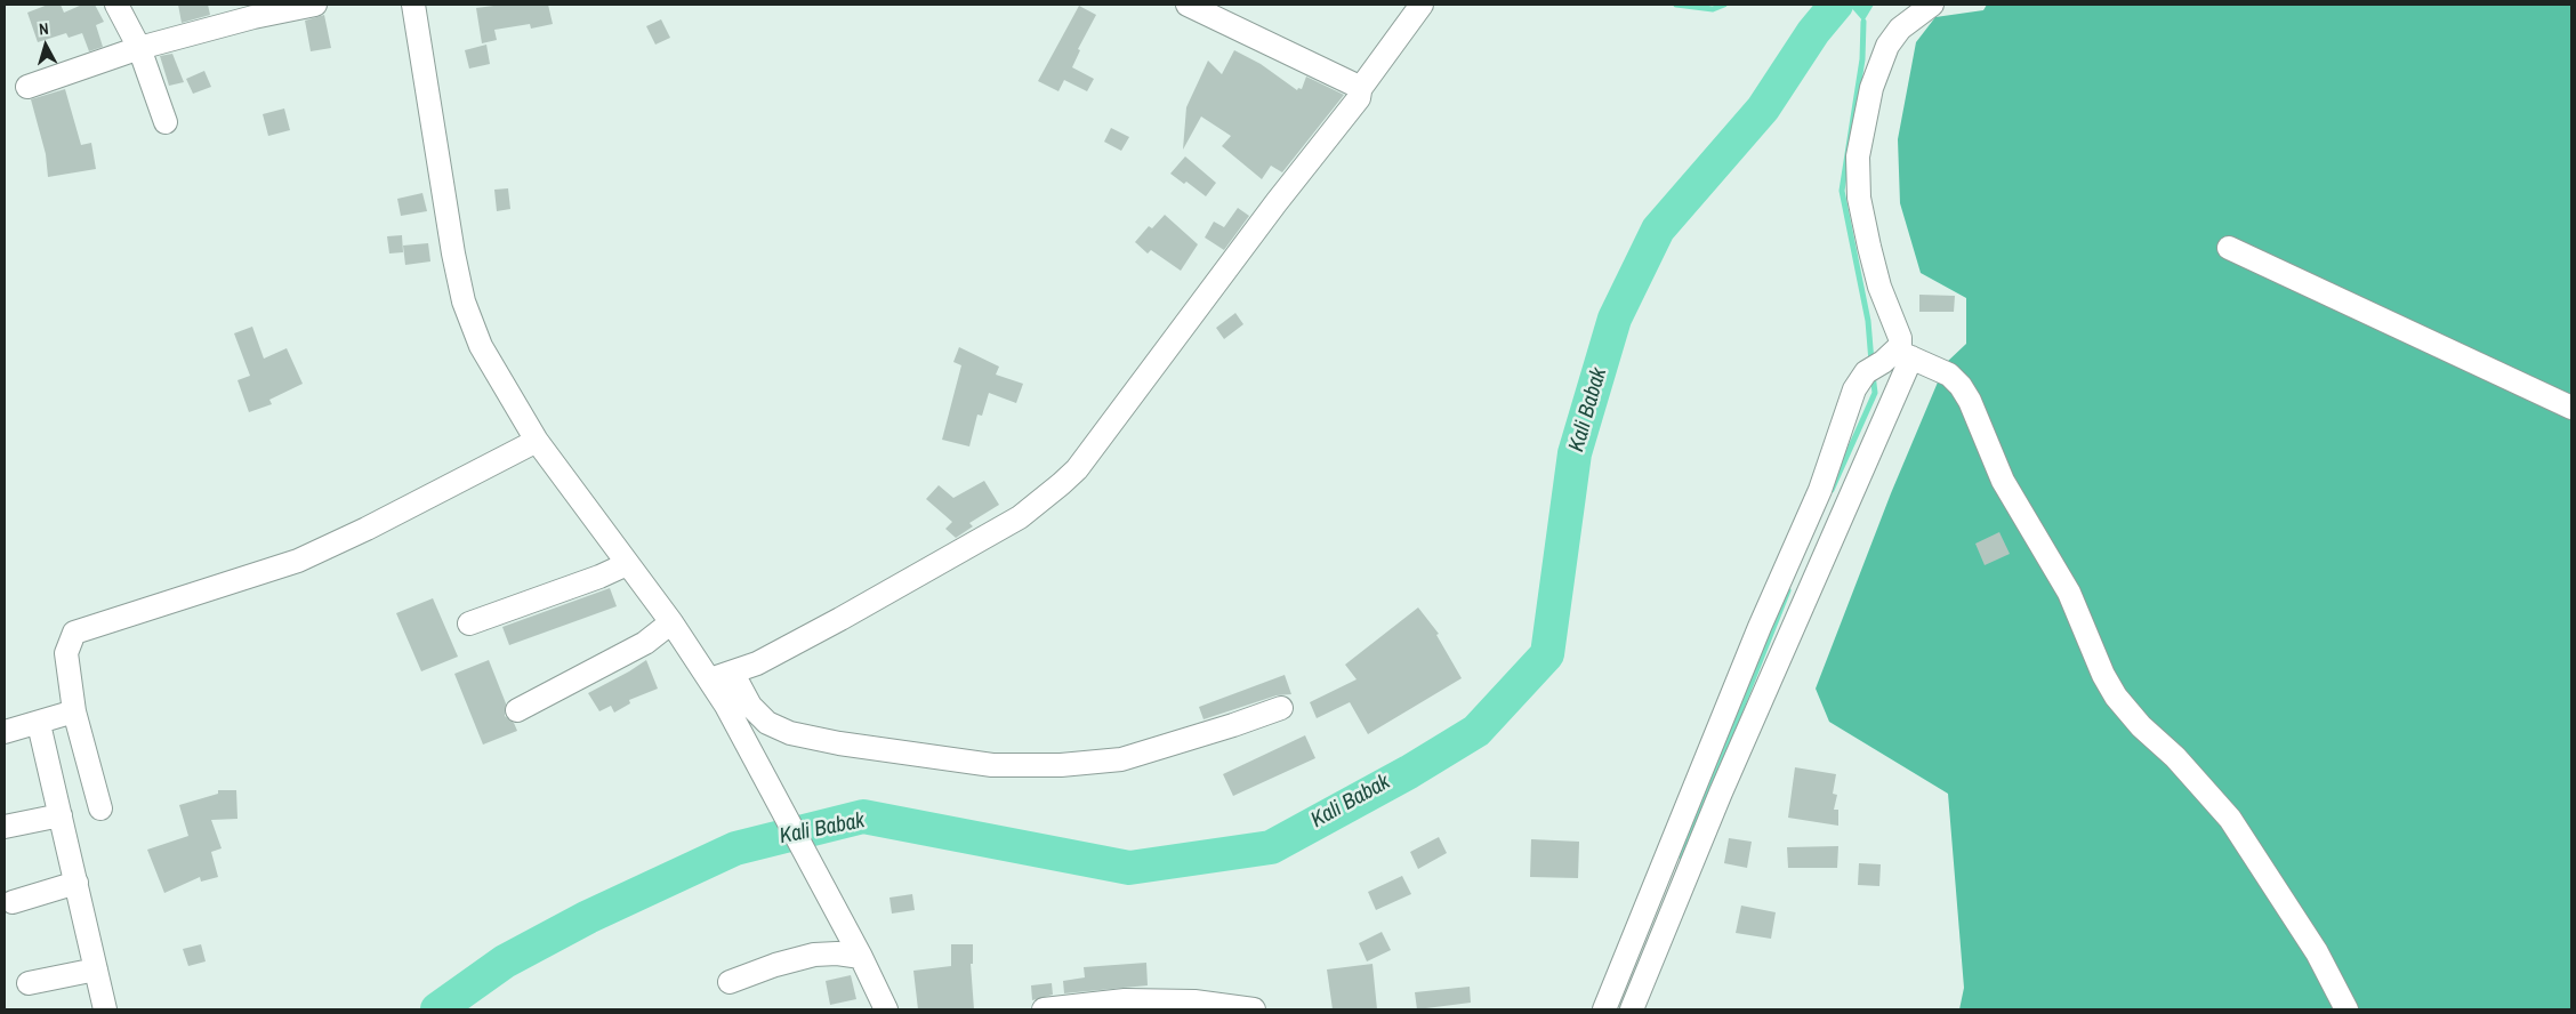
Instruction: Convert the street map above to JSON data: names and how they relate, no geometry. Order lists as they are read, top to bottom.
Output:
{
  "water": ["Kali Babak"],
  "north": "top"
}
